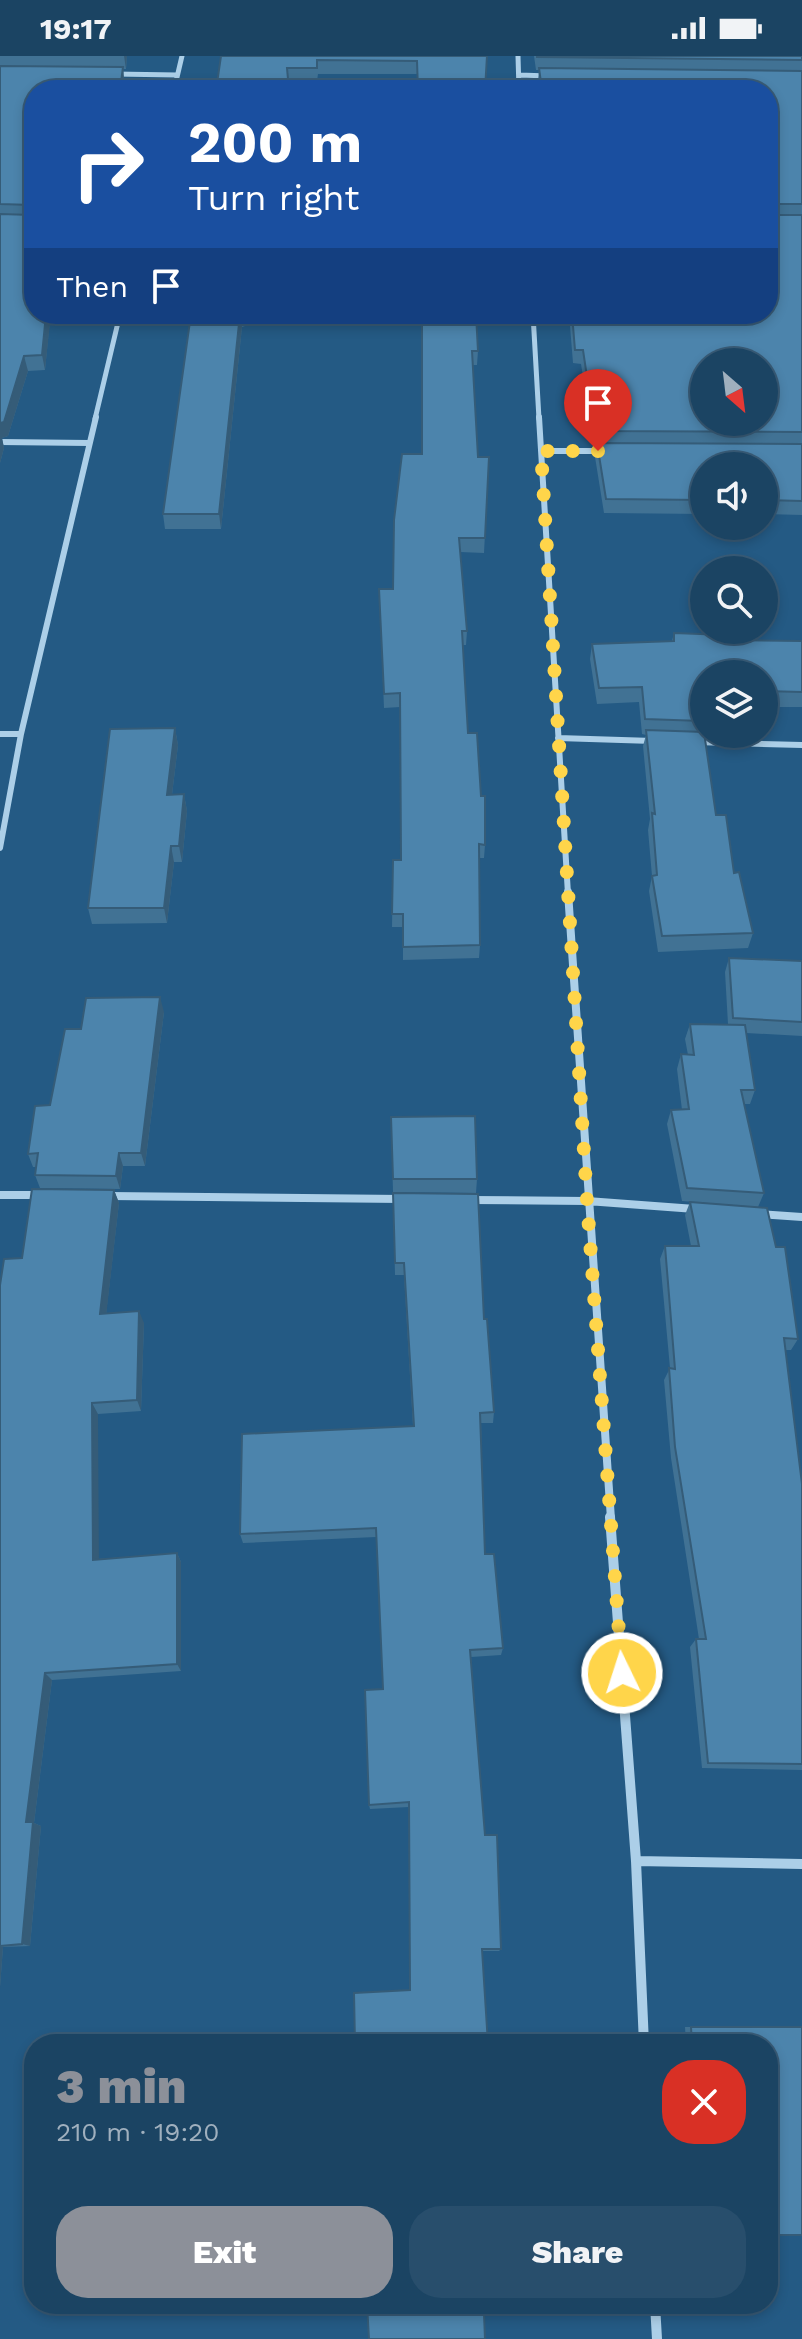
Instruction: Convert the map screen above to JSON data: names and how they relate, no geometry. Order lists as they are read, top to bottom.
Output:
{
  "north": "bottom right",
  "page": {
    "status": "19:17",
    "turn": ["200 m", "Turn right"],
    "then": "Then",
    "heading": ["3 min", "210 m · 19:20"],
    "buttons": ["Exit", "Share"]
  }
}
